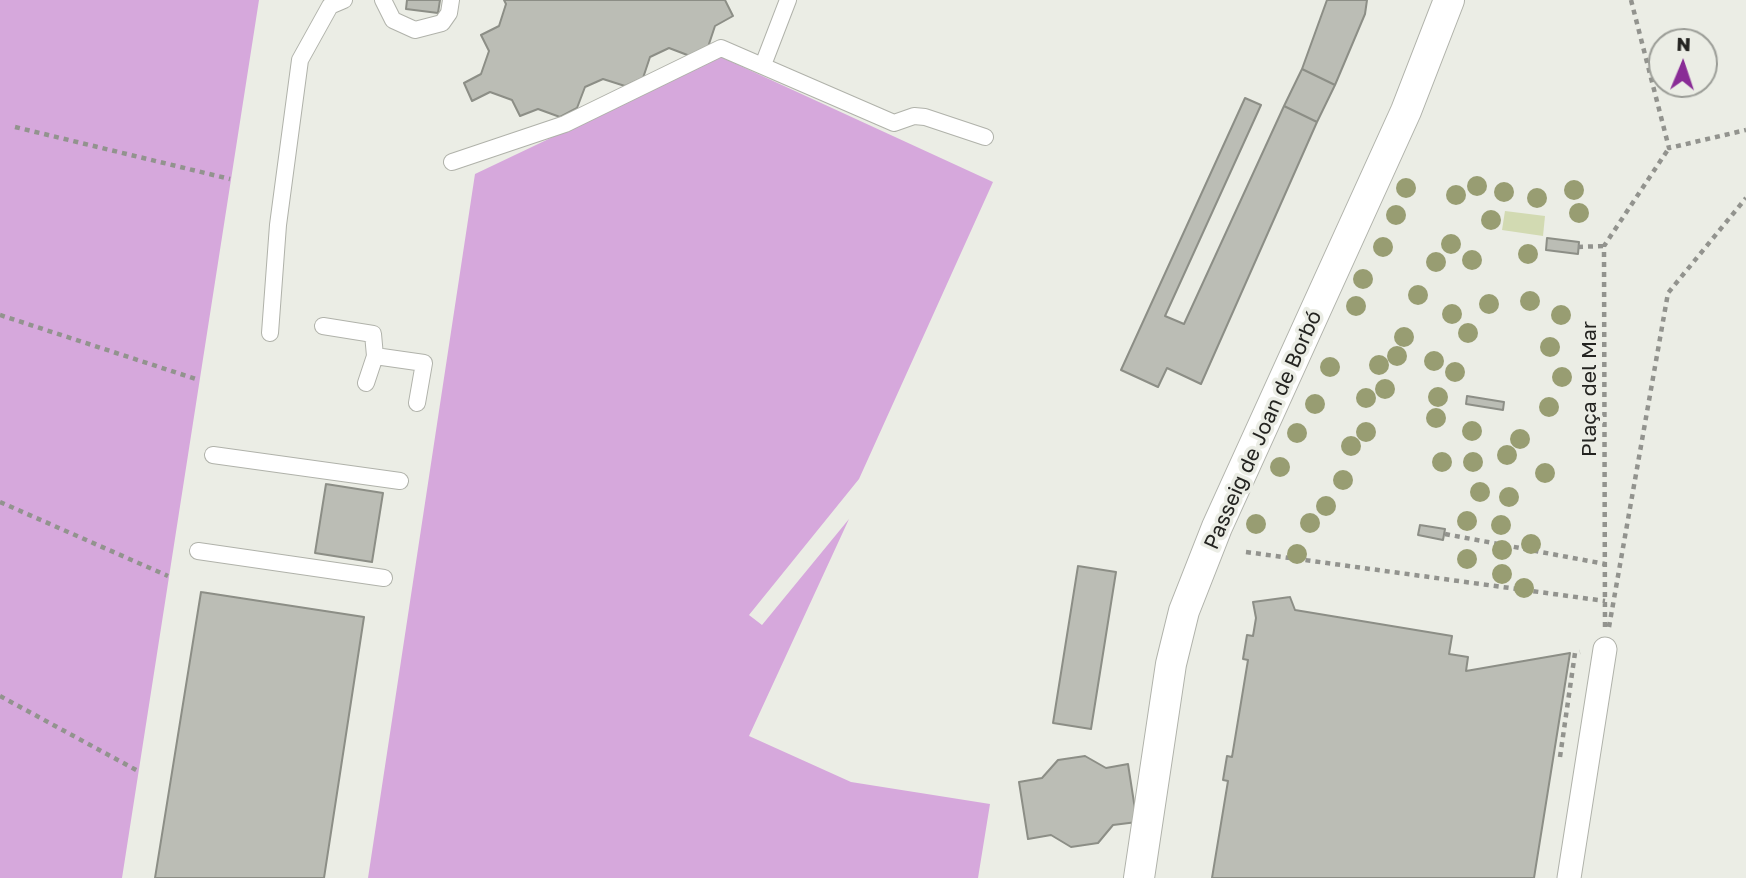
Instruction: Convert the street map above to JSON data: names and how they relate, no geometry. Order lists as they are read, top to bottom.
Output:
{
  "streets": {
    "street": ["Passeig de Joan de Borbó"],
    "path": ["Plaça del Mar"]
  },
  "north": "top"
}
